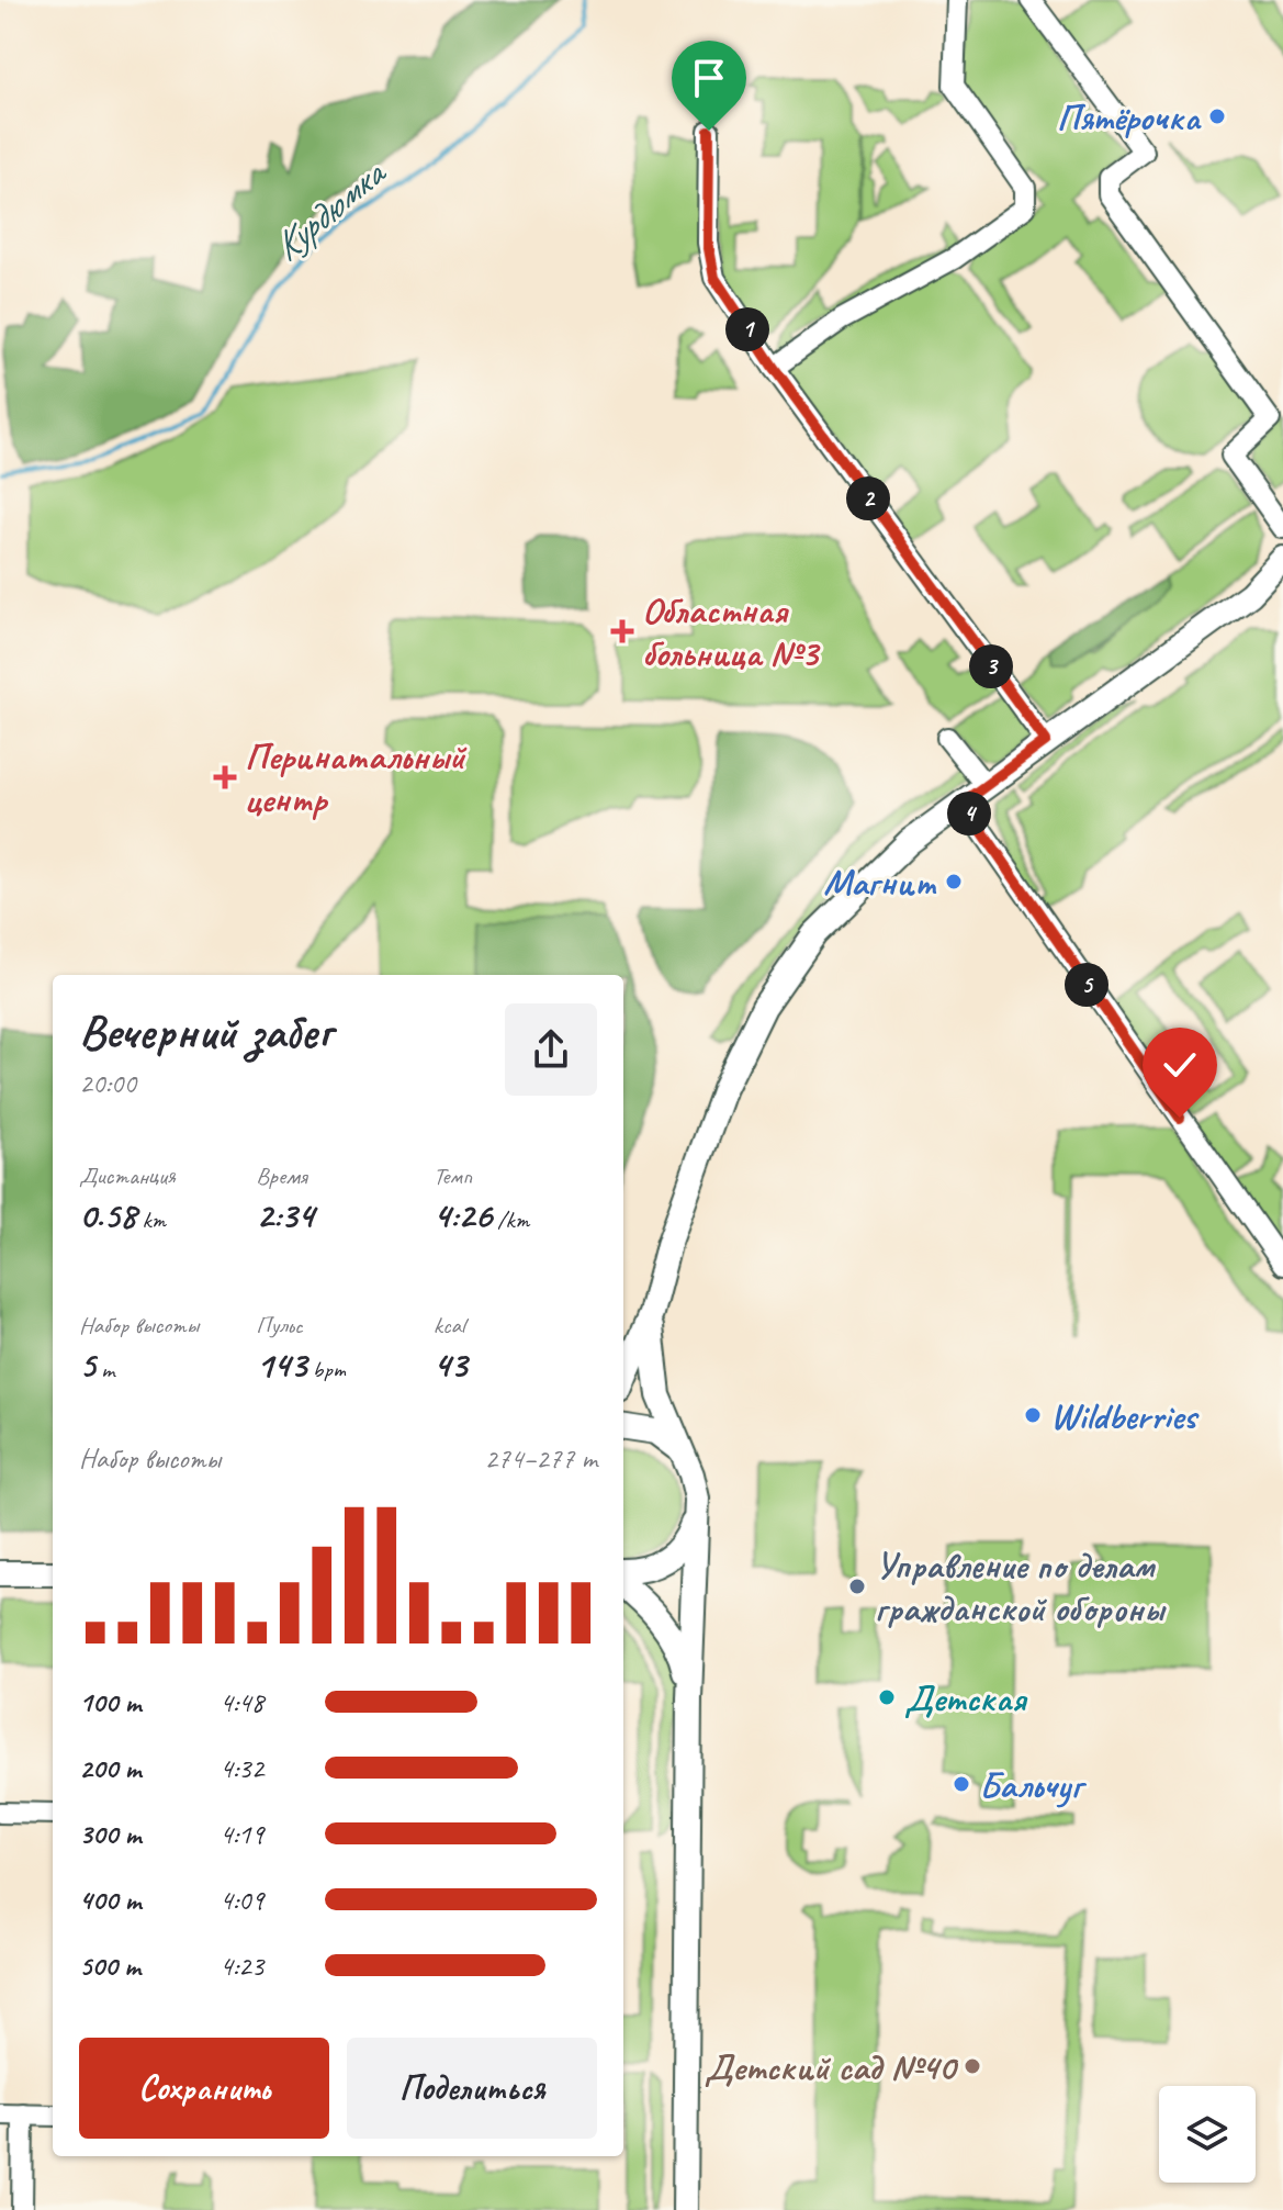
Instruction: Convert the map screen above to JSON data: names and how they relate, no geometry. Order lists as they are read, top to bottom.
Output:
{
  "water": ["Курдюмка"],
  "places": {
    "other": [
      "Пятёрочка",
      "Магнит",
      "Wildberries",
      "Управление по делам гражданской обороны",
      "Детская",
      "Бальчуг",
      "Детский сад №40"
    ],
    "health": ["Областная больница №3", "Перинатальный центр"]
  },
  "page": {
    "pins": [
      "1",
      "2",
      "3",
      "4",
      "5"
    ],
    "heading": ["Вечерний забег", "20:00"],
    "stats": [
      ["Дистанция", "0.58 km"],
      ["Время", "2:34"],
      ["Темп", "4:26 /km"],
      ["Набор высоты", "5 m"],
      ["Пульс", "143 bpm"],
      ["kcal", "43"]
    ],
    "chart": ["Набор высоты", "274–277 m"],
    "list": [
      {
        "name": "100 m",
        "note": "4:48"
      },
      {
        "name": "200 m",
        "note": "4:32"
      },
      {
        "name": "300 m",
        "note": "4:19"
      },
      {
        "name": "400 m",
        "note": "4:09"
      },
      {
        "name": "500 m",
        "note": "4:23"
      }
    ],
    "buttons": ["Сохранить", "Поделиться"]
  }
}
